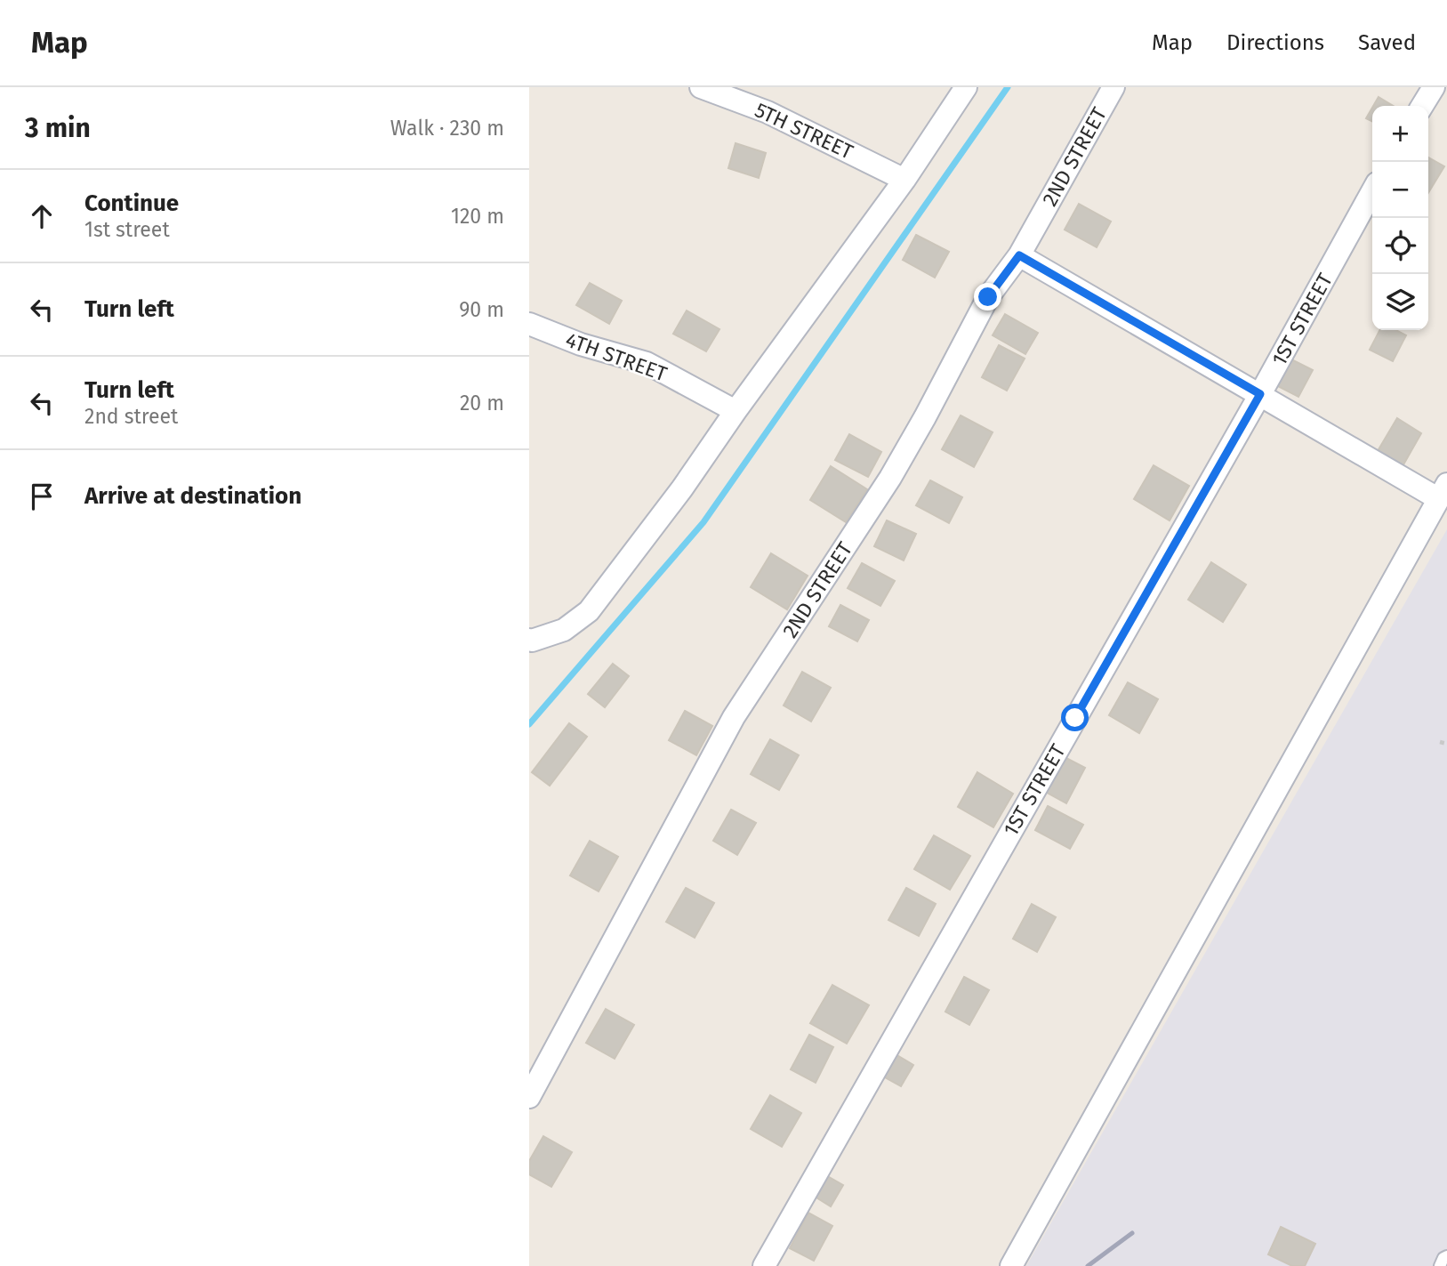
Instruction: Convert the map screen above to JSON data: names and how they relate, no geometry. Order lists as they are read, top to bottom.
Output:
{
  "streets": {
    "street": [
      "5TH STREET",
      "2ND STREET",
      "1ST STREET",
      "4TH STREET"
    ]
  },
  "page": {
    "header": "Map",
    "nav": ["Map", "Directions", "Saved"],
    "heading": ["3 min", "Walk · 230 m"],
    "map_buttons": ["+", "−"],
    "list": [
      ["Continue", "1st street", "120 m"],
      ["Turn left", "90 m"],
      ["Turn left", "2nd street", "20 m"],
      "Arrive at destination"
    ]
  }
}
